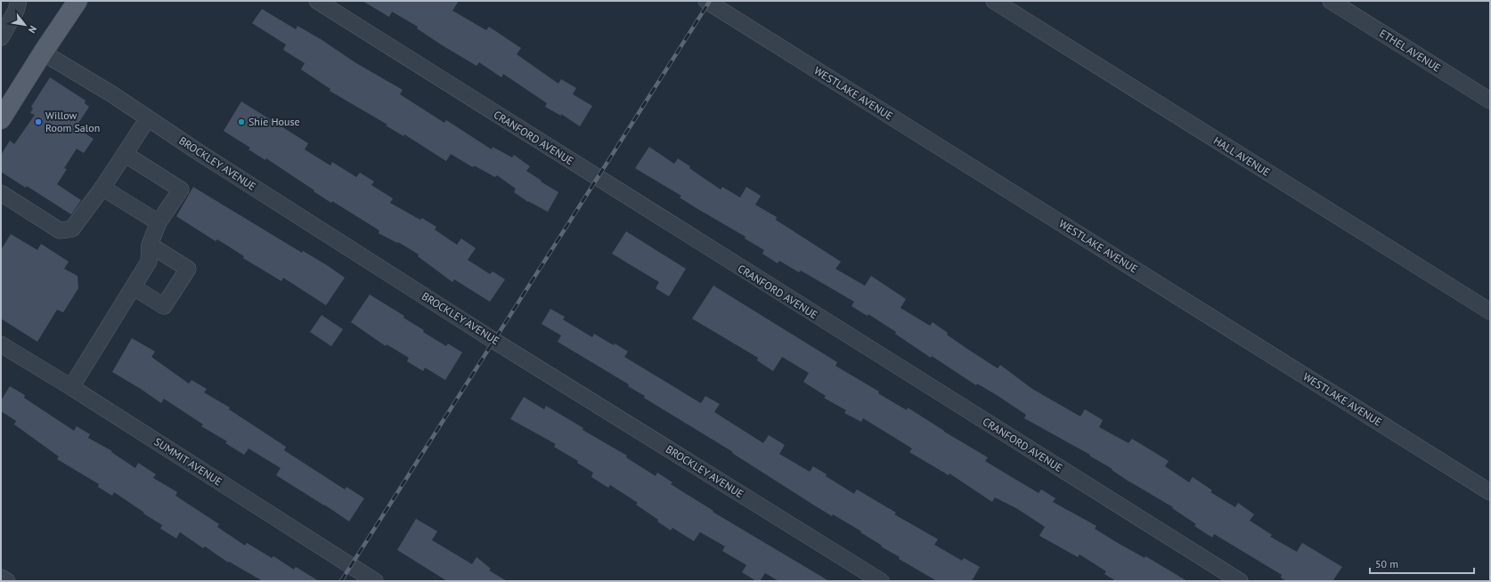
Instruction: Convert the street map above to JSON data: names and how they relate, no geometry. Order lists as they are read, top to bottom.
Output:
{
  "streets": {
    "street": [
      "ETHEL AVENUE",
      "WESTLAKE AVENUE",
      "CRANFORD AVENUE",
      "HALL AVENUE",
      "BROCKLEY AVENUE",
      "SUMMIT AVENUE"
    ]
  },
  "places": ["Willow Room Salon", "Shie House"],
  "scale_bar": "50 m",
  "north": "bottom right"
}
